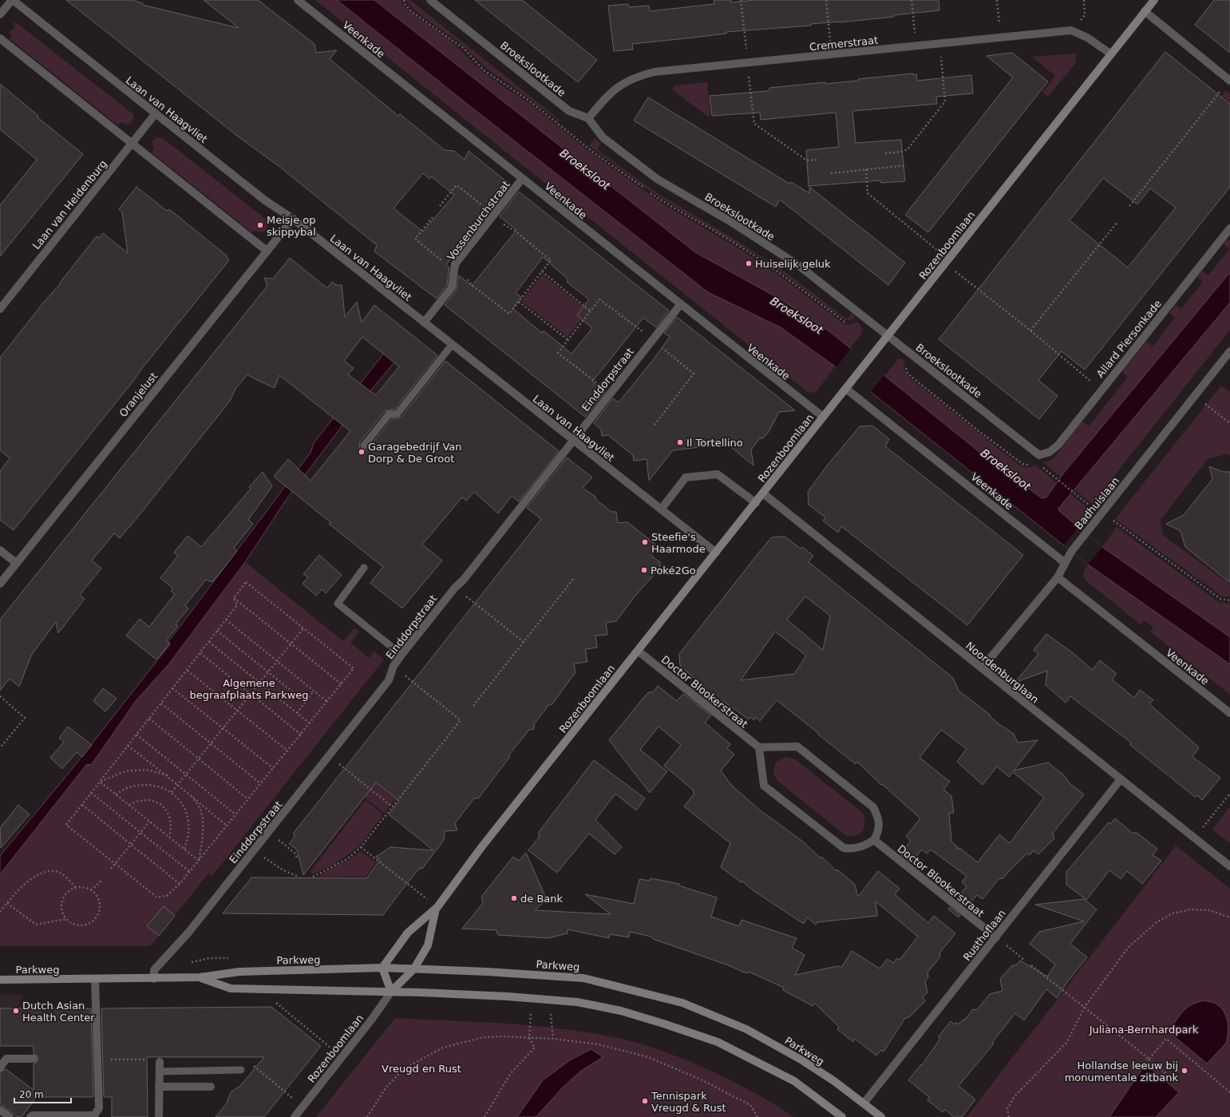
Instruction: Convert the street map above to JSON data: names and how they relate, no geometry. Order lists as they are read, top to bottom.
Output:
{
  "streets": {
    "street": [
      "Veenkade",
      "Cremerstraat",
      "Broekslootkade",
      "Laan van Haagvliet",
      "Laan van Heldenburg",
      "Vossenburchstraat",
      "Rozenboomlaan",
      "Allard Piersonkade",
      "Einddorpstraat",
      "Oranjelust",
      "Badhuislaan",
      "Noordenburglaan",
      "Doctor Blookerstraat",
      "Rusthoflaan",
      "Parkweg"
    ]
  },
  "crossings": [
    ["Veenkade", "Vossenburchstraat"],
    ["Veenkade", "Rozenboomlaan"],
    ["Veenkade", "Einddorpstraat"],
    ["Veenkade", "Badhuislaan"],
    ["Cremerstraat", "Broekslootkade"],
    ["Cremerstraat", "Rozenboomlaan"],
    ["Broekslootkade", "Rozenboomlaan"],
    ["Broekslootkade", "Allard Piersonkade"],
    ["Laan van Haagvliet", "Laan van Heldenburg"],
    ["Laan van Haagvliet", "Vossenburchstraat"],
    ["Laan van Haagvliet", "Rozenboomlaan"],
    ["Laan van Haagvliet", "Einddorpstraat"],
    ["Laan van Haagvliet", "Oranjelust"],
    ["Rozenboomlaan", "Noordenburglaan"],
    ["Rozenboomlaan", "Doctor Blookerstraat"],
    ["Rozenboomlaan", "Parkweg"],
    ["Einddorpstraat", "Parkweg"],
    ["Badhuislaan", "Noordenburglaan"],
    ["Noordenburglaan", "Rusthoflaan"],
    ["Doctor Blookerstraat", "Rusthoflaan"],
    ["Rusthoflaan", "Parkweg"]
  ],
  "water": ["Broeksloot"],
  "parks": ["Algemene begraafplaats Parkweg", "Juliana-Bernhardpark", "Vreugd en Rust"],
  "places": [
    "Meisje op skippybal",
    "Huiselijk geluk",
    "Il Tortellino",
    "Garagebedrijf Van Dorp & De Groot",
    "Steefie's Haarmode",
    "Poké2Go",
    "de Bank",
    "Dutch Asian Health Center",
    "Hollandse leeuw bij monumentale zitbank",
    "Tennispark Vreugd & Rust"
  ],
  "scale_bar": "20 m"
}
